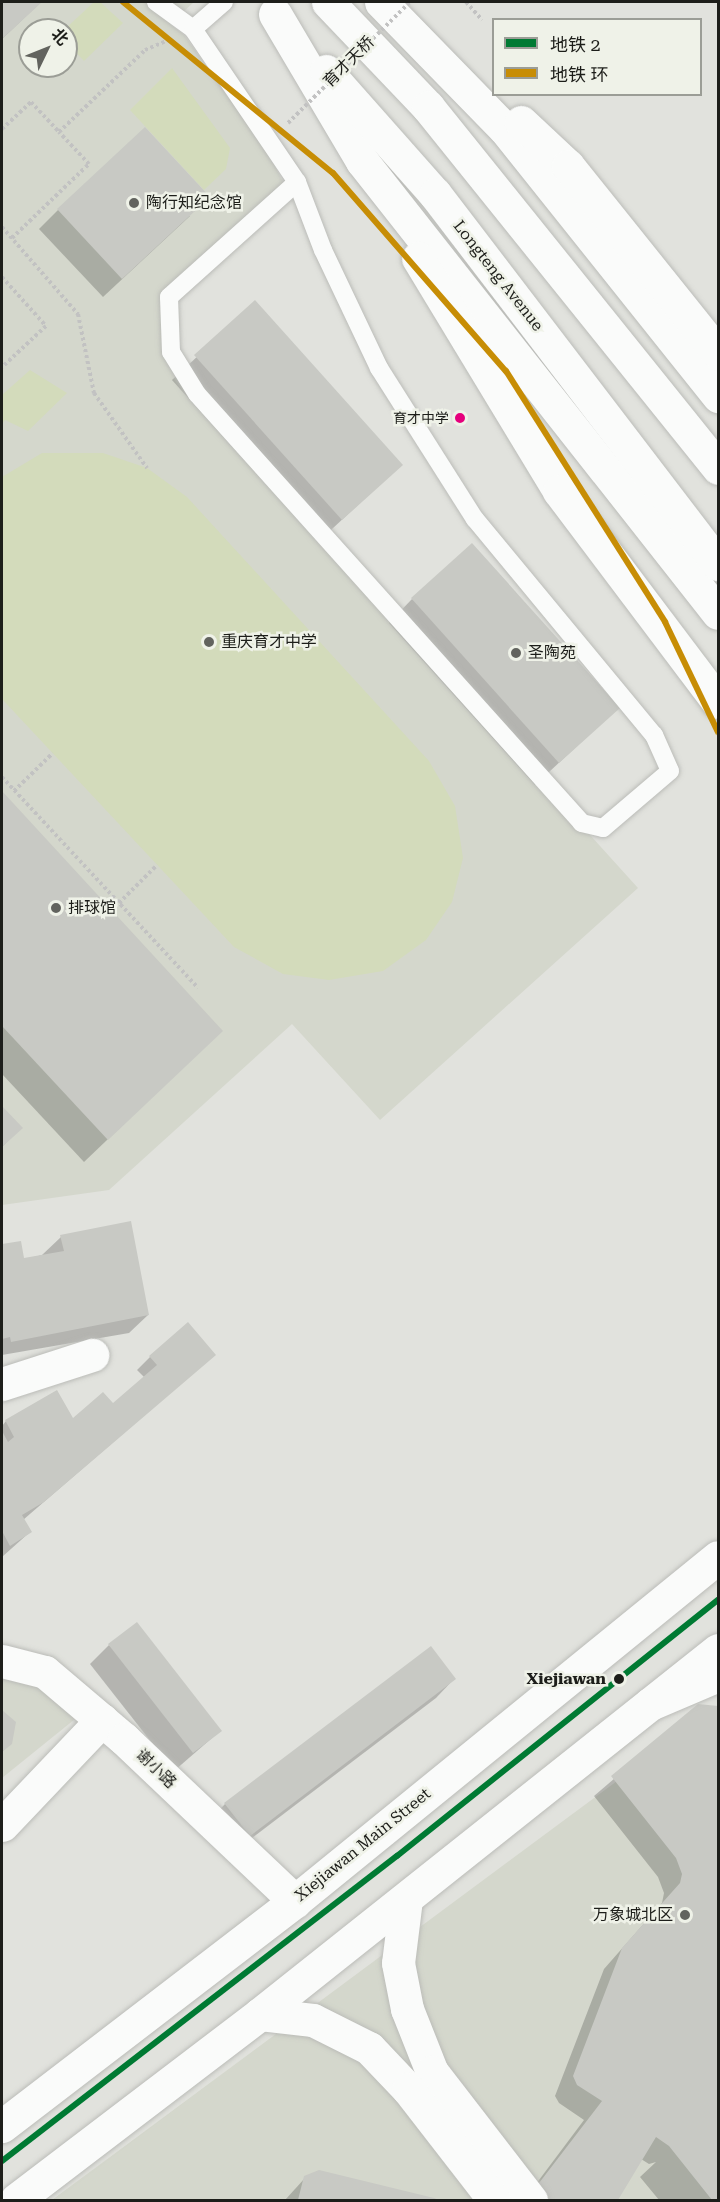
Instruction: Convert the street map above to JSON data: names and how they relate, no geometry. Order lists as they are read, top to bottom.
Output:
{
  "streets": {
    "main road": ["Longteng Avenue", "谢小路", "Xiejiawan Main Street"],
    "path": ["育才天桥"]
  },
  "crossings": [
    ["谢小路", "Xiejiawan Main Street"]
  ],
  "places": [
    "陶行知纪念馆",
    "育才中学",
    "重庆育才中学",
    "圣陶苑",
    "排球馆",
    "Xiejiawan",
    "万象城北区"
  ],
  "lines": ["metro line 环", "metro line 2"],
  "legend": ["地铁 2", "地铁 环"],
  "north": "top right"
}
